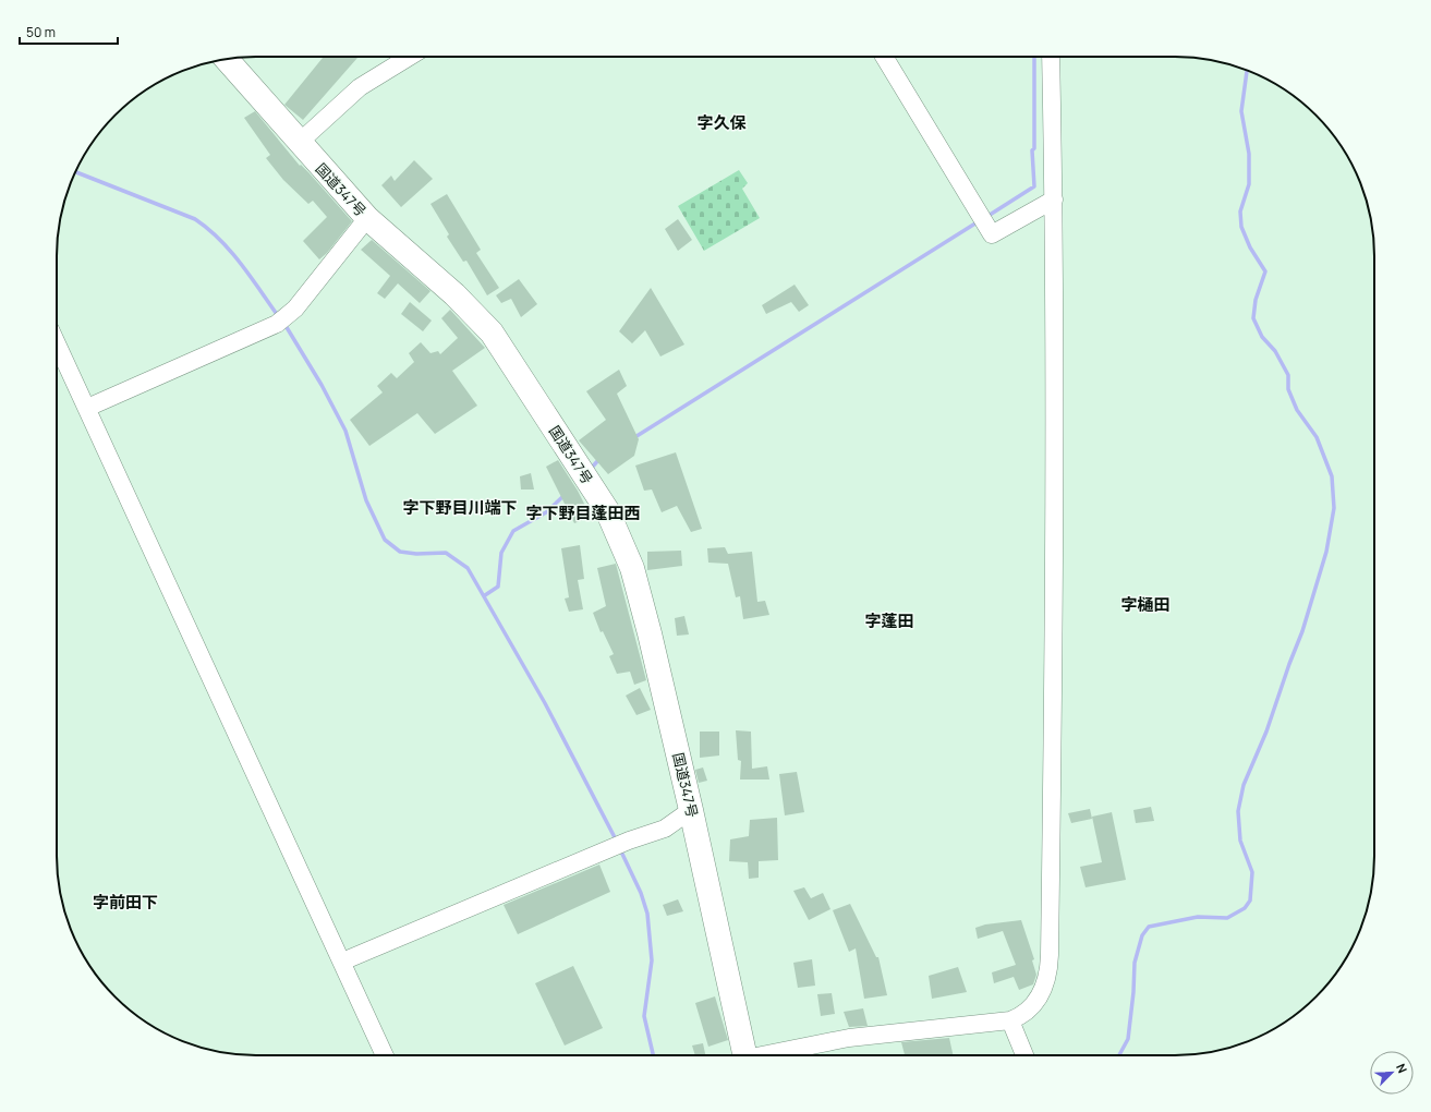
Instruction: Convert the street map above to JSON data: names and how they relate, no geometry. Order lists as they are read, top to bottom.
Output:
{
  "streets": {
    "highway": ["国道347号"]
  },
  "districts": [
    "字久保",
    "字下野目川端下",
    "字下野目蓬田西",
    "字樋田",
    "字蓬田",
    "字前田下"
  ],
  "scale_bar": "50 m",
  "north": "top right"
}
